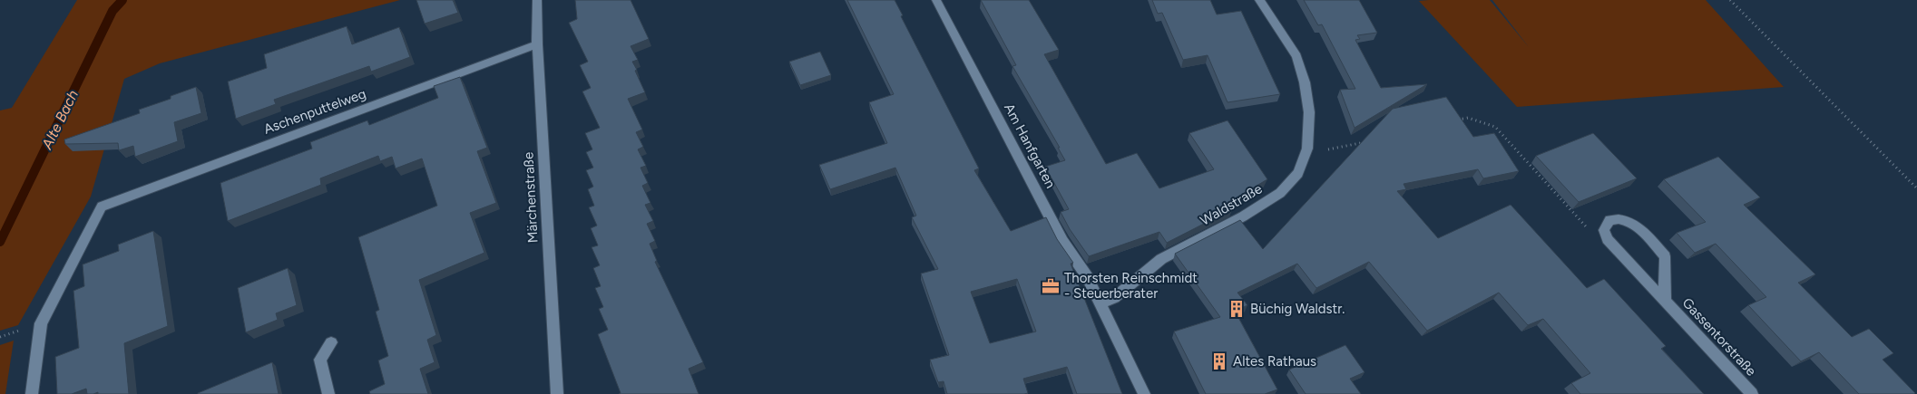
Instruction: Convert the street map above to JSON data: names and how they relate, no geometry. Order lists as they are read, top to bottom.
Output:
{
  "streets": {
    "street": [
      "Aschenputtelweg",
      "Am Hanfgarten",
      "Märchenstraße",
      "Waldstraße",
      "Gassentorstraße"
    ]
  },
  "crossings": [
    ["Aschenputtelweg", "Märchenstraße"],
    ["Am Hanfgarten", "Waldstraße"]
  ],
  "water": ["Alte Bach"],
  "places": {
    "office": ["Thorsten Reinschmidt - Steuerberater"],
    "building": ["Büchig Waldstr.", "Altes Rathaus"]
  }
}
